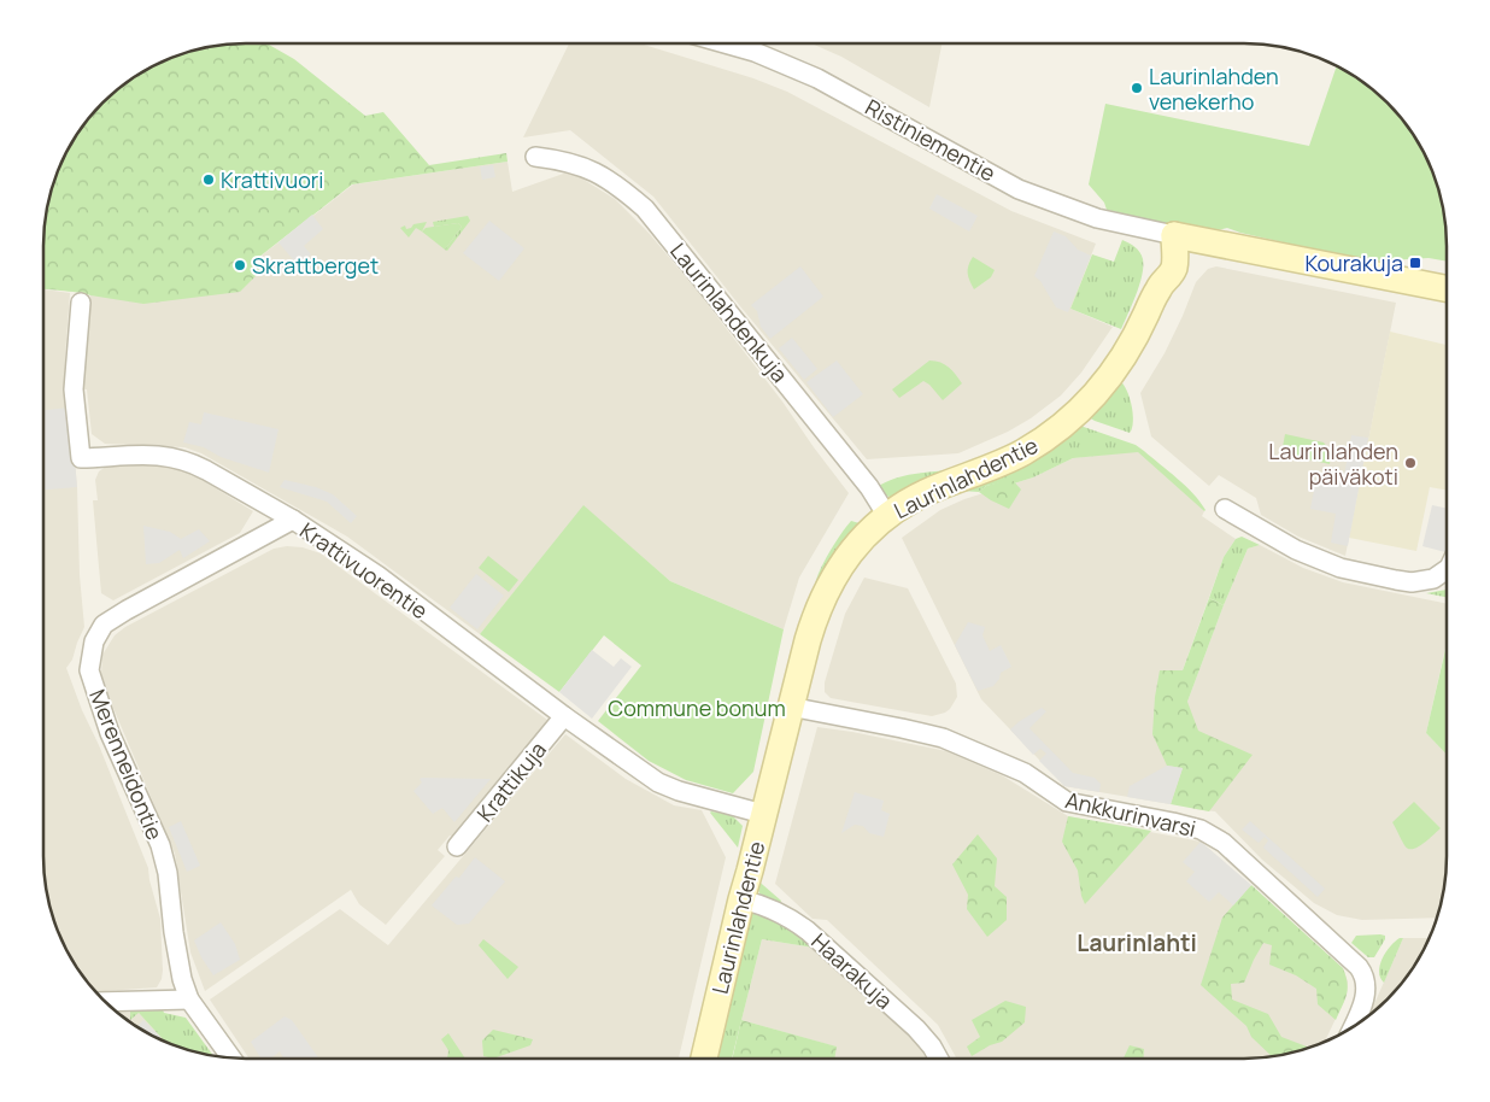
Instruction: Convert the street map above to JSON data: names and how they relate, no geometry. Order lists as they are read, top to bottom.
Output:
{
  "streets": {
    "street": [
      "Ristiniementie",
      "Laurinlahdenkuja",
      "Laurinlahdentie",
      "Krattivuorentie",
      "Merenneidontie",
      "Krattikuja",
      "Ankkurinvarsi",
      "Haarakuja"
    ]
  },
  "crossings": [
    ["Ristiniementie", "Laurinlahdentie"],
    ["Laurinlahdenkuja", "Laurinlahdentie"],
    ["Laurinlahdentie", "Krattivuorentie"],
    ["Laurinlahdentie", "Ankkurinvarsi"],
    ["Laurinlahdentie", "Haarakuja"],
    ["Krattivuorentie", "Merenneidontie"],
    ["Krattivuorentie", "Krattikuja"]
  ],
  "districts": ["Laurinlahti"],
  "parks": ["Commune bonum"],
  "places": {
    "other": [
      "Laurinlahden venekerho",
      "Krattivuori",
      "Skrattberget",
      "Laurinlahden päiväkoti"
    ],
    "transit": ["Kourakuja"]
  }
}
